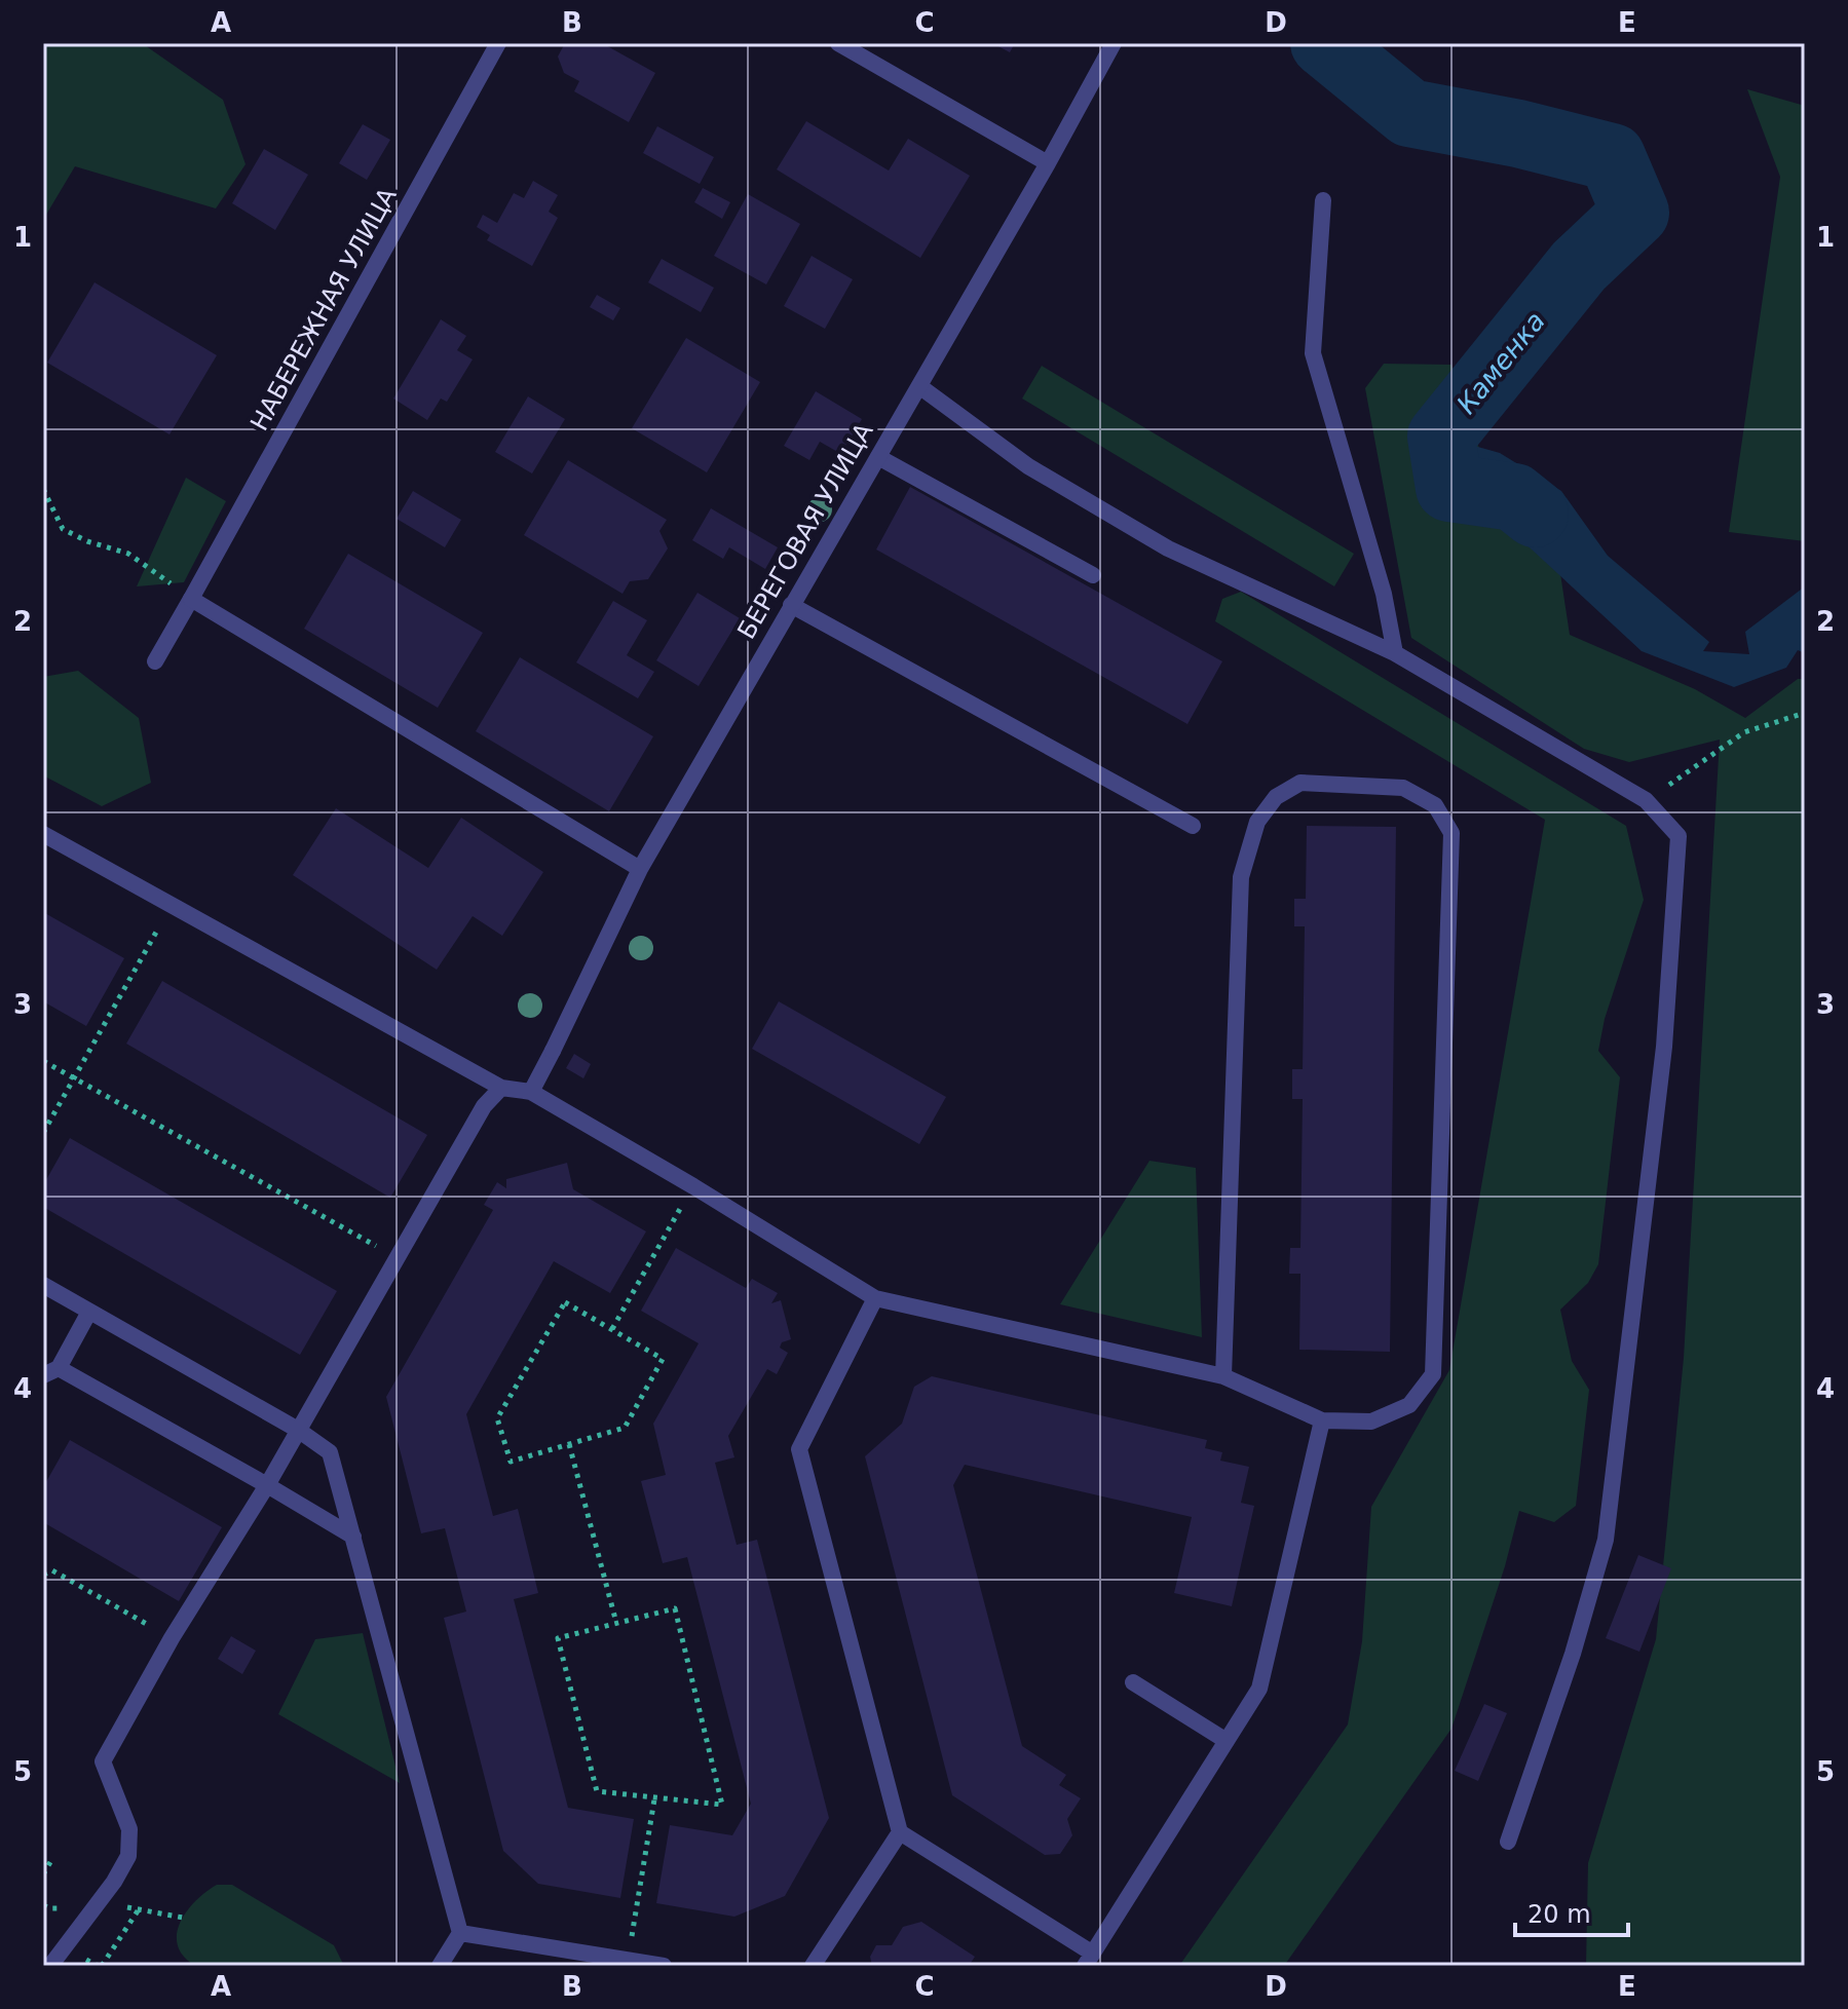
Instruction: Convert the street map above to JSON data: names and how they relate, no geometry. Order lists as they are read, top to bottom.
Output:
{
  "streets": {
    "street": ["НАБЕРЕЖНАЯ УЛИЦА", "БЕРЕГОВАЯ УЛИЦА"]
  },
  "water": ["Каменка"],
  "scale_bar": "20 m",
  "grid": {
    "columns": [
      "A",
      "B",
      "C",
      "D",
      "E"
    ],
    "rows": [
      "1",
      "2",
      "3",
      "4",
      "5"
    ]
  }
}
